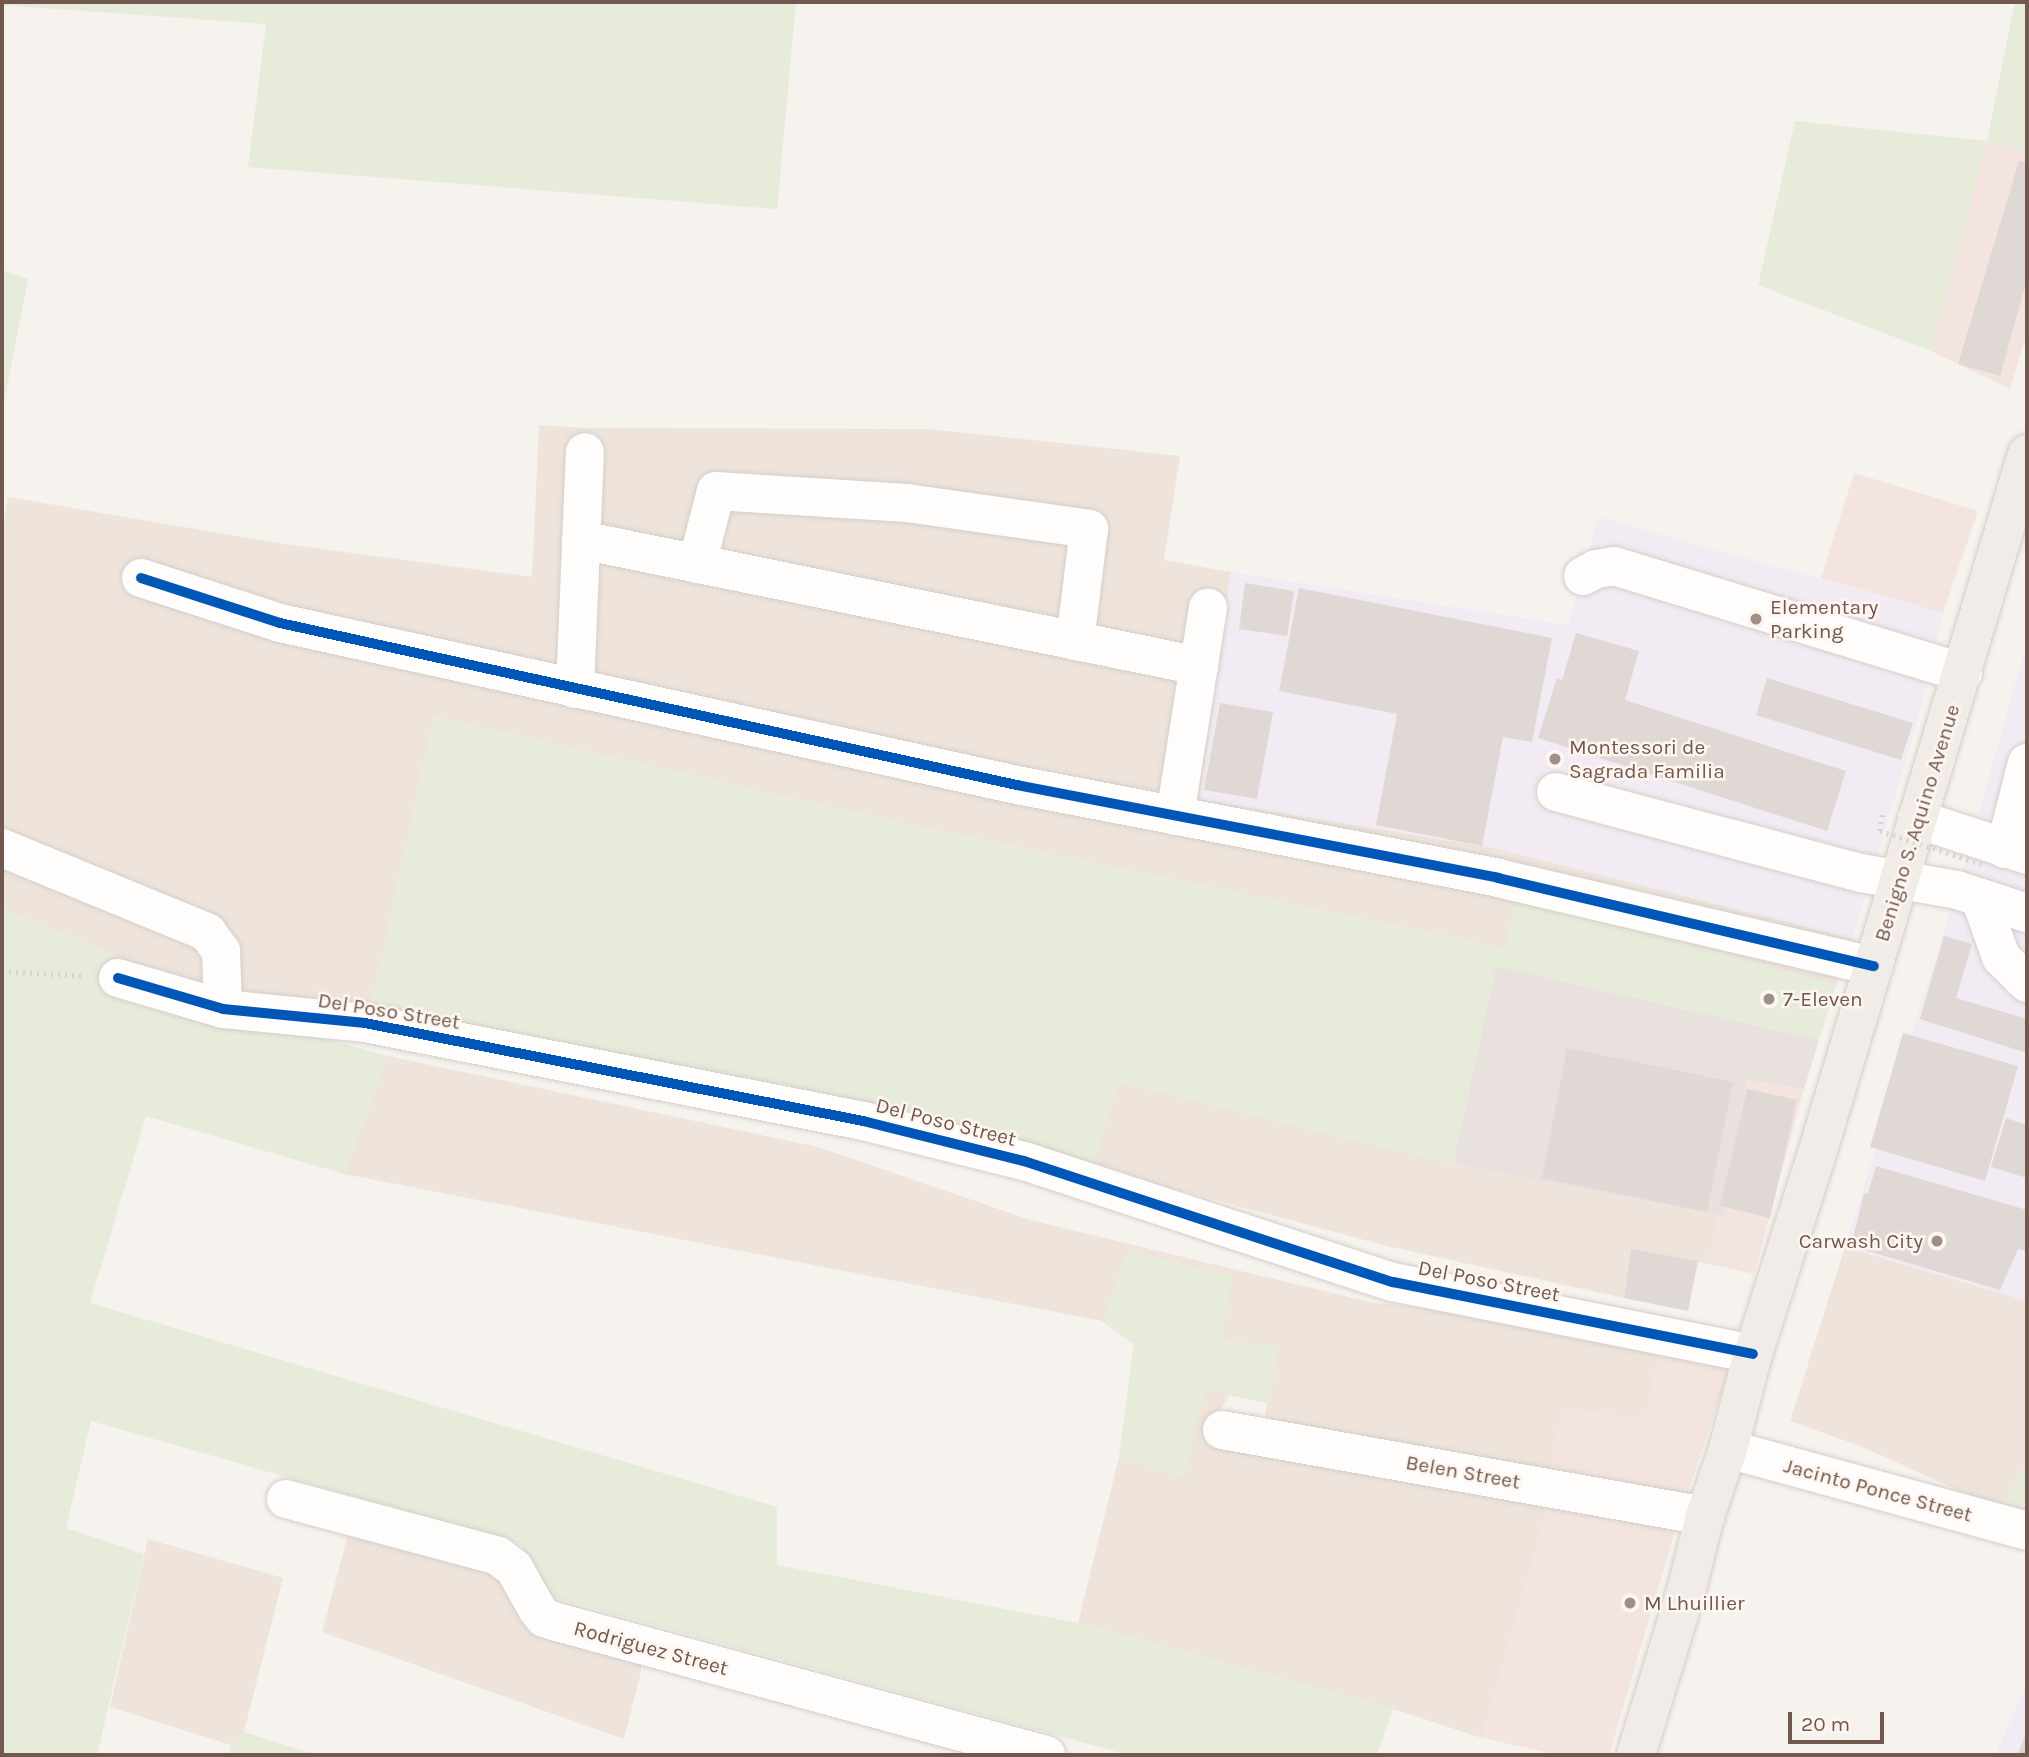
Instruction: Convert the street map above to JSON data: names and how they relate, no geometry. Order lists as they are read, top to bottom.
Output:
{
  "streets": {
    "main road": ["Benigno S. Aquino Avenue"],
    "street": [
      "Del Poso Street",
      "Belen Street",
      "Jacinto Ponce Street",
      "Rodriguez Street"
    ]
  },
  "crossings": [
    ["Benigno S. Aquino Avenue", "Del Poso Street"],
    ["Benigno S. Aquino Avenue", "Belen Street"],
    ["Benigno S. Aquino Avenue", "Jacinto Ponce Street"]
  ],
  "places": [
    "Elementary Parking",
    "Montessori de Sagrada Familia",
    "7-Eleven",
    "Carwash City",
    "M Lhuillier"
  ],
  "scale_bar": "20 m"
}
